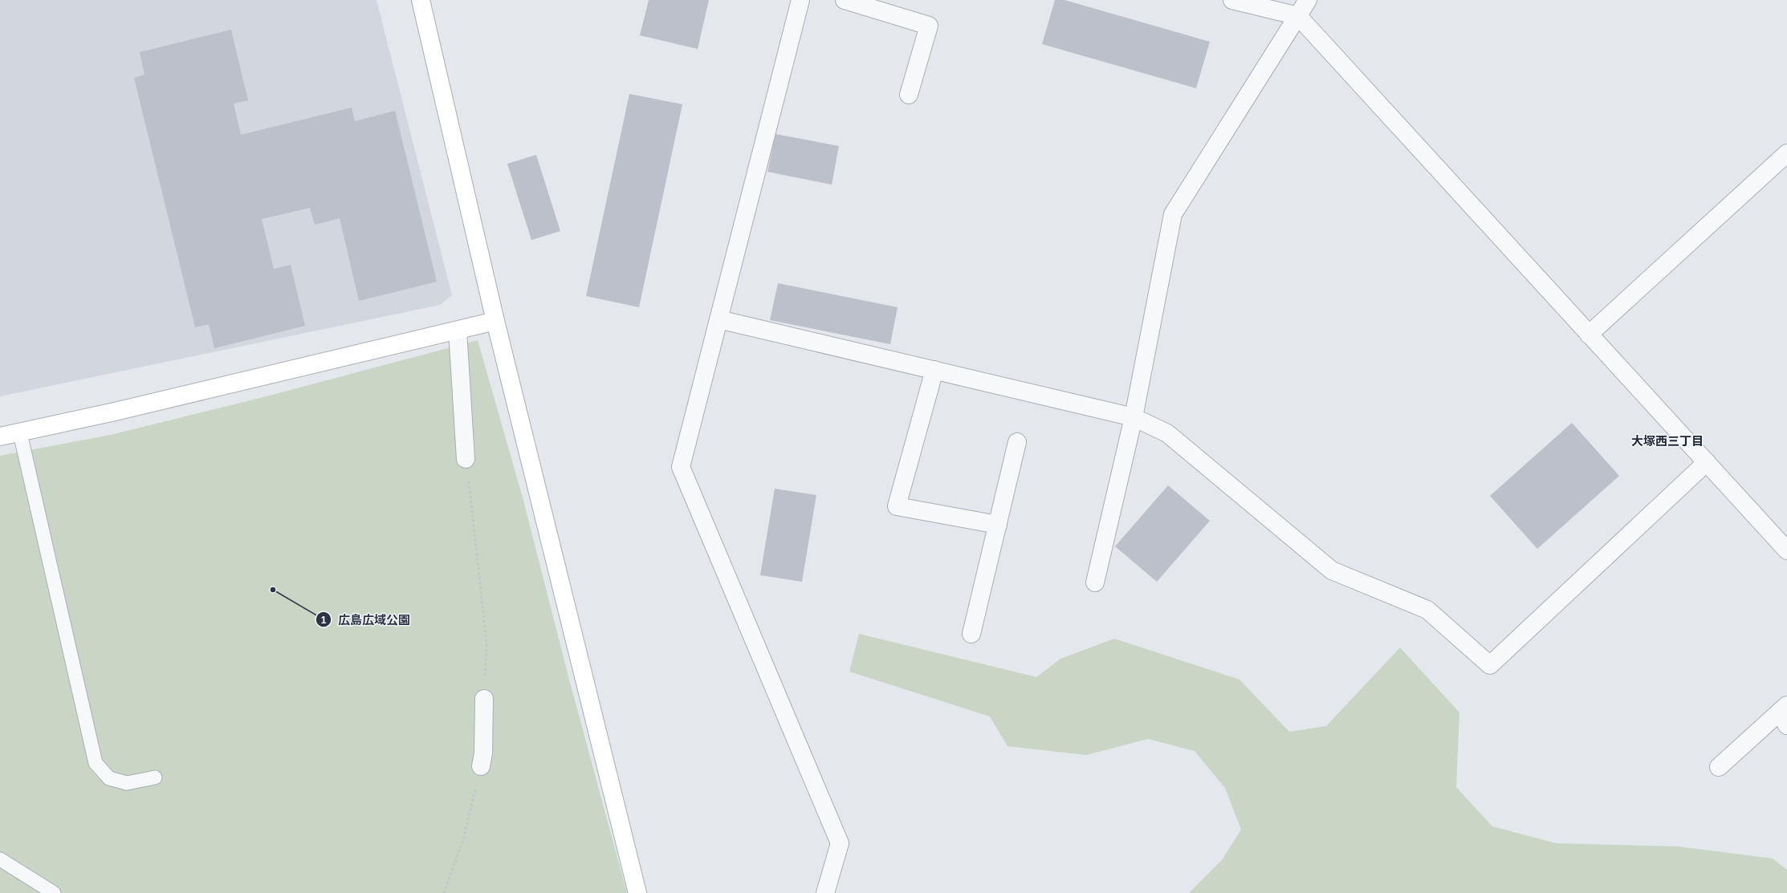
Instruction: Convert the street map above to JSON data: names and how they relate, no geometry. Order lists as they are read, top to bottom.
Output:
{
  "districts": ["大塚西三丁目"],
  "places": ["広島広域公園"]
}
